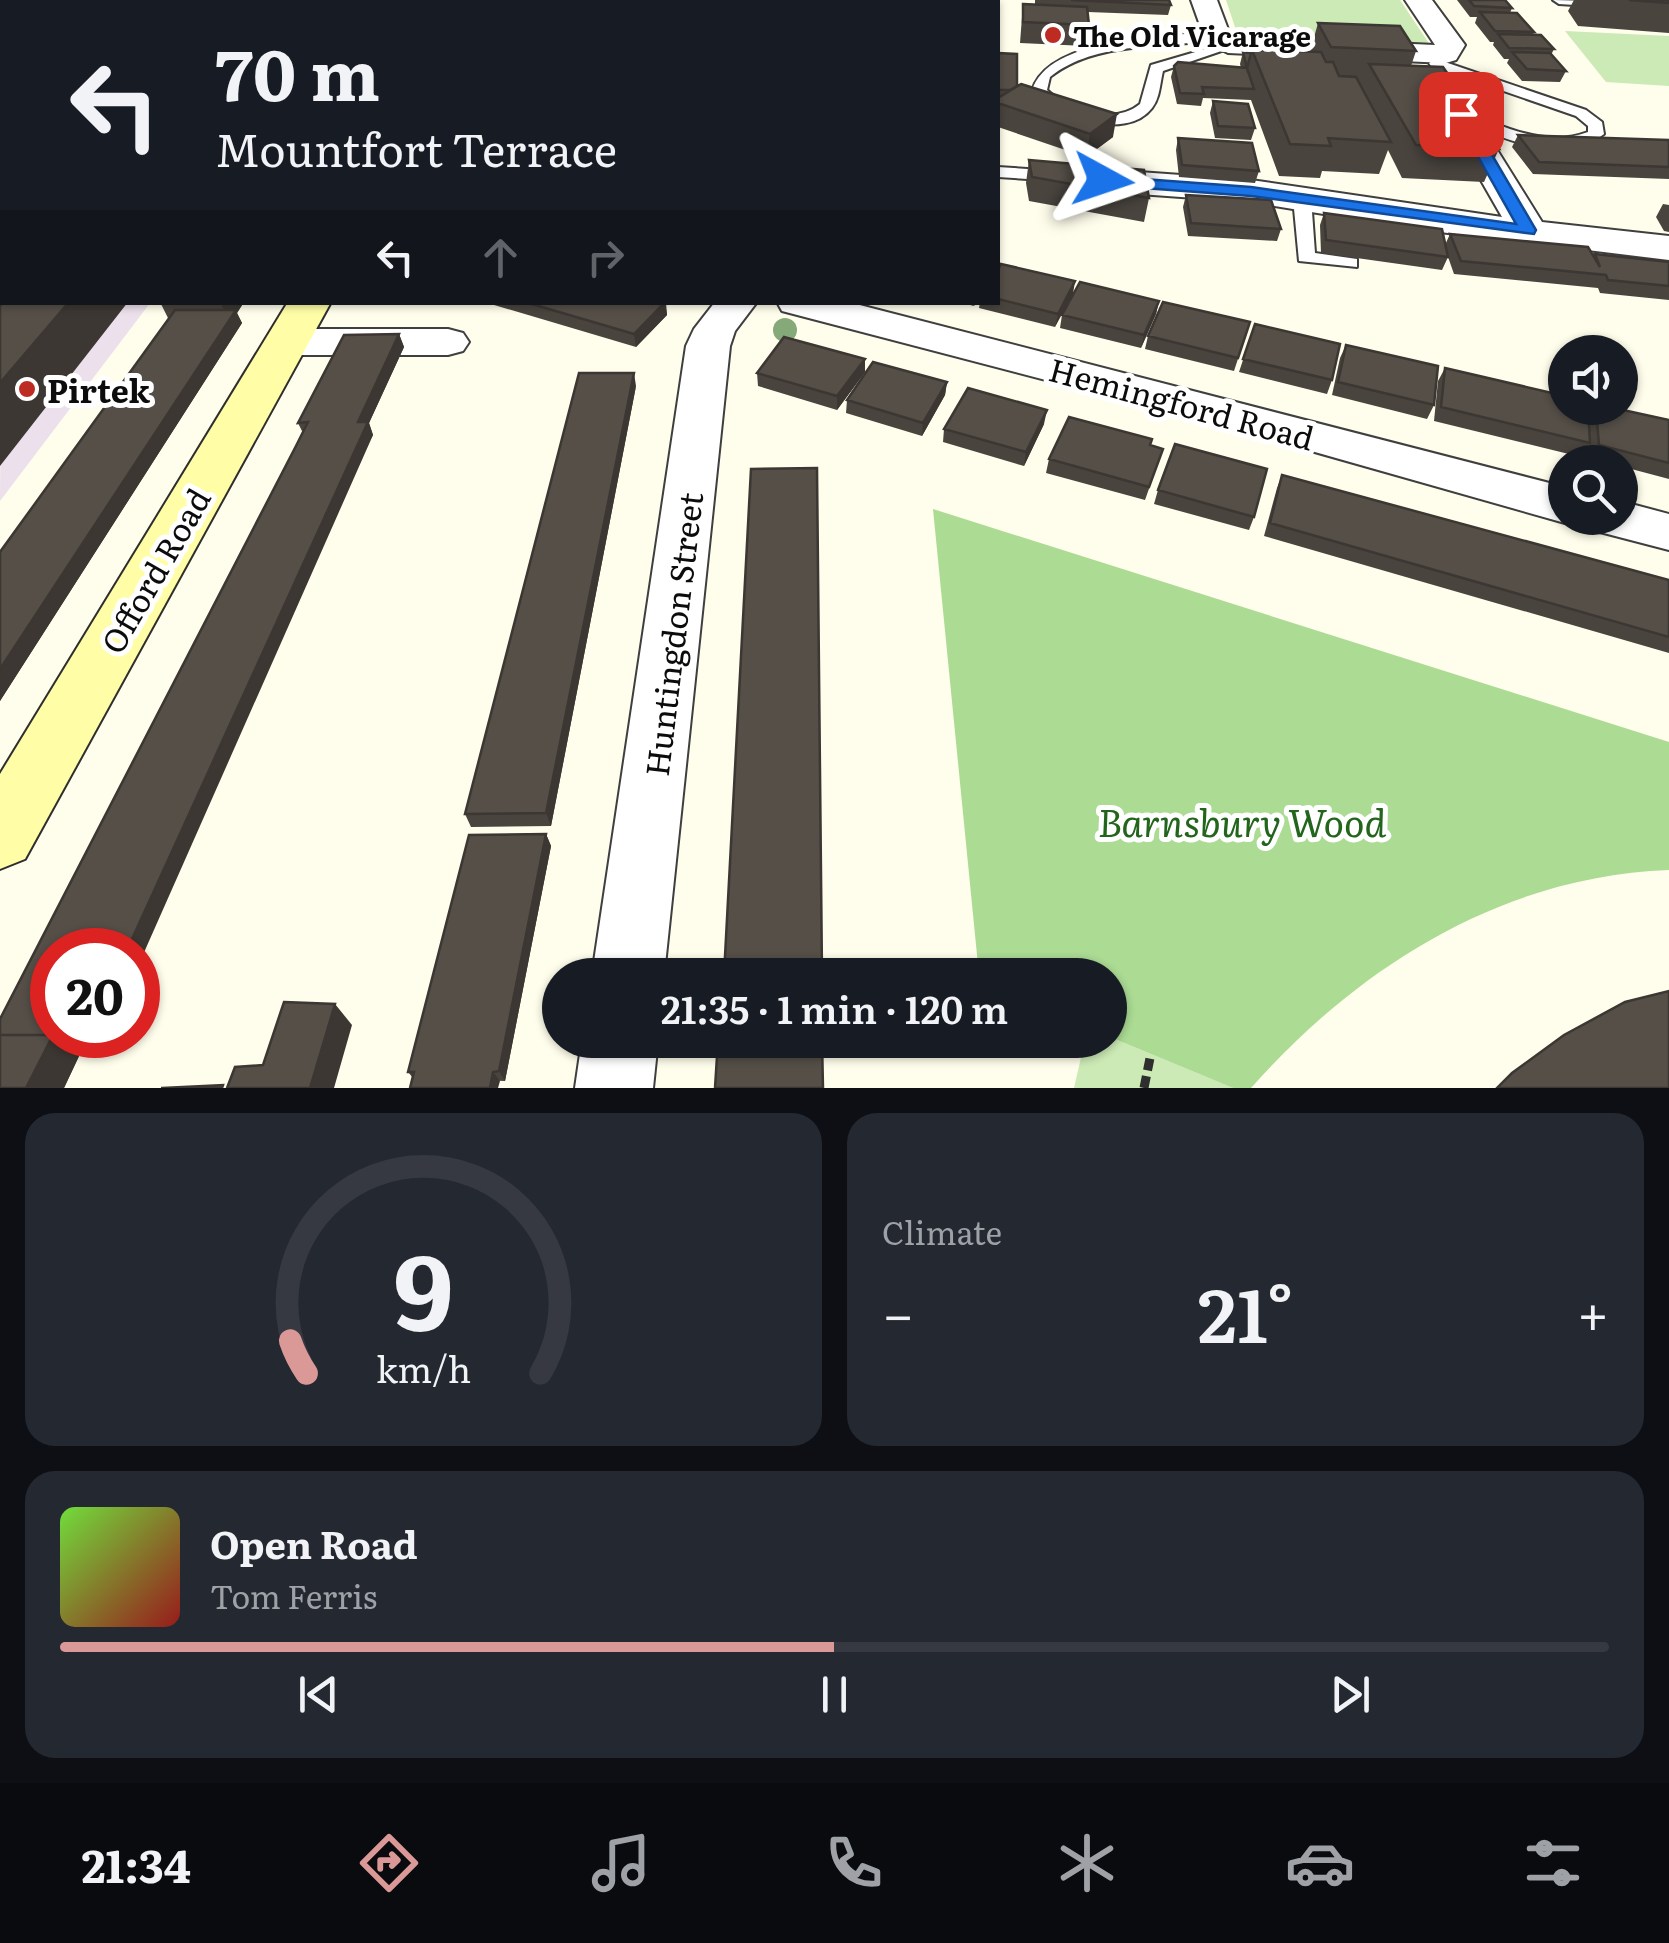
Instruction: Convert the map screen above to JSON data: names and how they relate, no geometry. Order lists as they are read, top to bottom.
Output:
{
  "streets": {
    "street": ["Hemingford Road", "Offord Road", "Huntingdon Street"]
  },
  "parks": ["Barnsbury Wood"],
  "places": ["The Old Vicarage", "Pirtek"],
  "page": {
    "turn": ["70 m", "Mountfort Terrace"],
    "limit": "20",
    "trip": "21:35 · 1 min · 120 m",
    "tile": "Climate",
    "heat": ["−", "21°", "+"],
    "song": ["Open Road", "Tom Ferris"],
    "tabs": "21:34",
    "gauge": ["9", "km/h"]
  }
}
